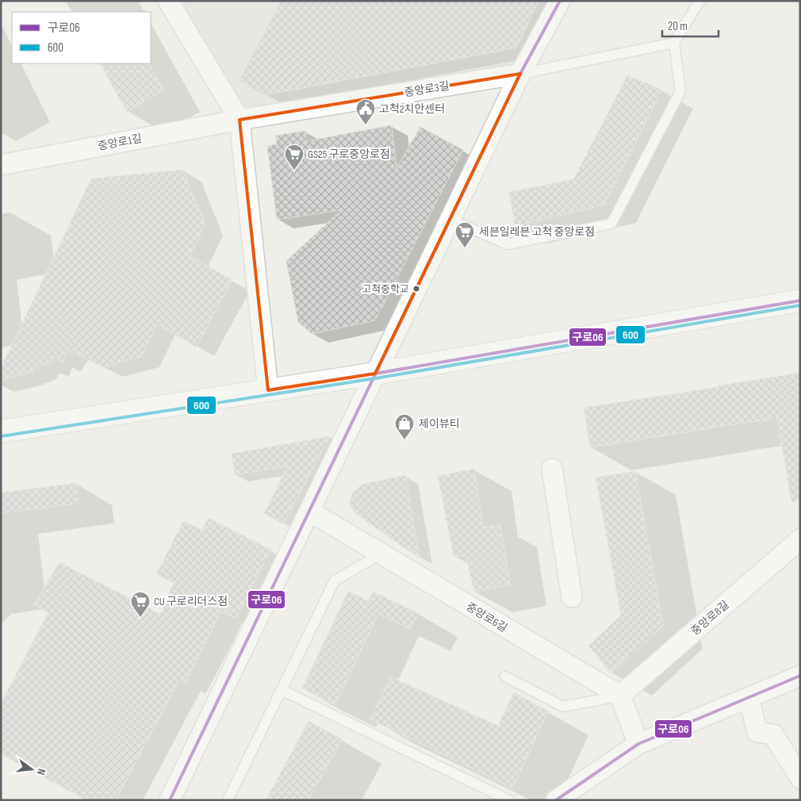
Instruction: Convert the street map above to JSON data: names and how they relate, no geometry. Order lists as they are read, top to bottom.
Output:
{
  "streets": {
    "street": [
      "중앙로3길",
      "중앙로1길",
      "중앙로6길",
      "중앙로8길"
    ]
  },
  "crossings": [
    ["중앙로3길", "중앙로1길"],
    ["중앙로6길", "중앙로8길"]
  ],
  "places": {
    "public building": ["고척2치안센터"],
    "supermarket": ["GS25 구로중앙로점", "세븐일레븐 고척 중앙로점", "CU 구로리더스점"],
    "other": ["고척중학교"],
    "shop": ["제이뷰티"]
  },
  "lines": ["transit line 구로06", "transit line 600"],
  "legend": ["구로06", "600"],
  "scale_bar": "20 m",
  "north": "right"
}
